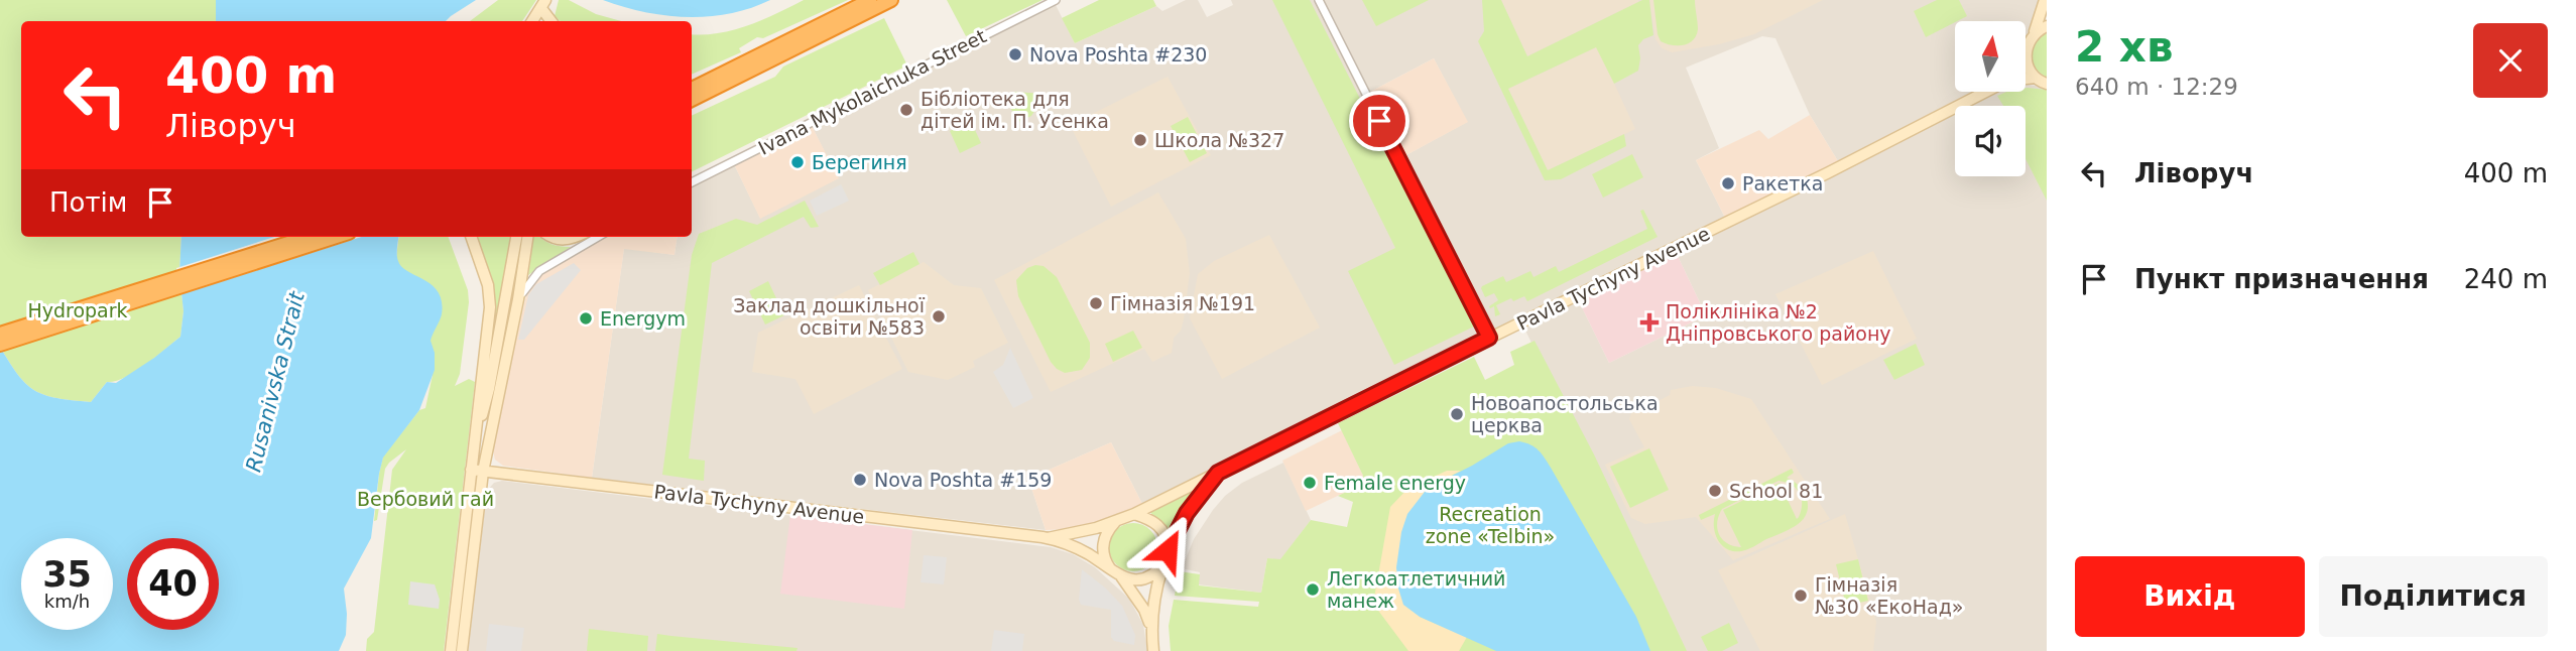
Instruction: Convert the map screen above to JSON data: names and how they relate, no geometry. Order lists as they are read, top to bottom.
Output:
{
  "streets": {
    "street": ["Ivana Mykolaichuka Street", "Pavla Tychyny Avenue"]
  },
  "water": ["Rusanivska Strait"],
  "parks": ["Hydropark", "Вербовий гай", "Recreation zone «Telbin»"],
  "places": {
    "other": [
      "Nova Poshta #230",
      "Бібліотека для дітей ім. П. Усенка",
      "Школа №327",
      "Берегиня",
      "Ракетка",
      "Гімназія №191",
      "Заклад дошкільної освіти №583",
      "Energym",
      "Новоапостольська церква",
      "Nova Poshta #159",
      "Female energy",
      "School 81",
      "Легкоатлетичний манеж",
      "Гімназія №30 «ЕкоНад»"
    ],
    "health": ["Поліклініка №2 Дніпровського району"]
  },
  "north": "top",
  "page": {
    "heading": ["2 хв", "640 m · 12:29"],
    "turn": ["400 m", "Ліворуч"],
    "list": [
      {
        "name": "Ліворуч",
        "value": "400 m"
      },
      {
        "name": "Пункт призначення",
        "value": "240 m"
      }
    ],
    "then": "Потім",
    "speed": "35 km/h",
    "limit": "40",
    "buttons": ["Вихід", "Поділитися"]
  }
}
